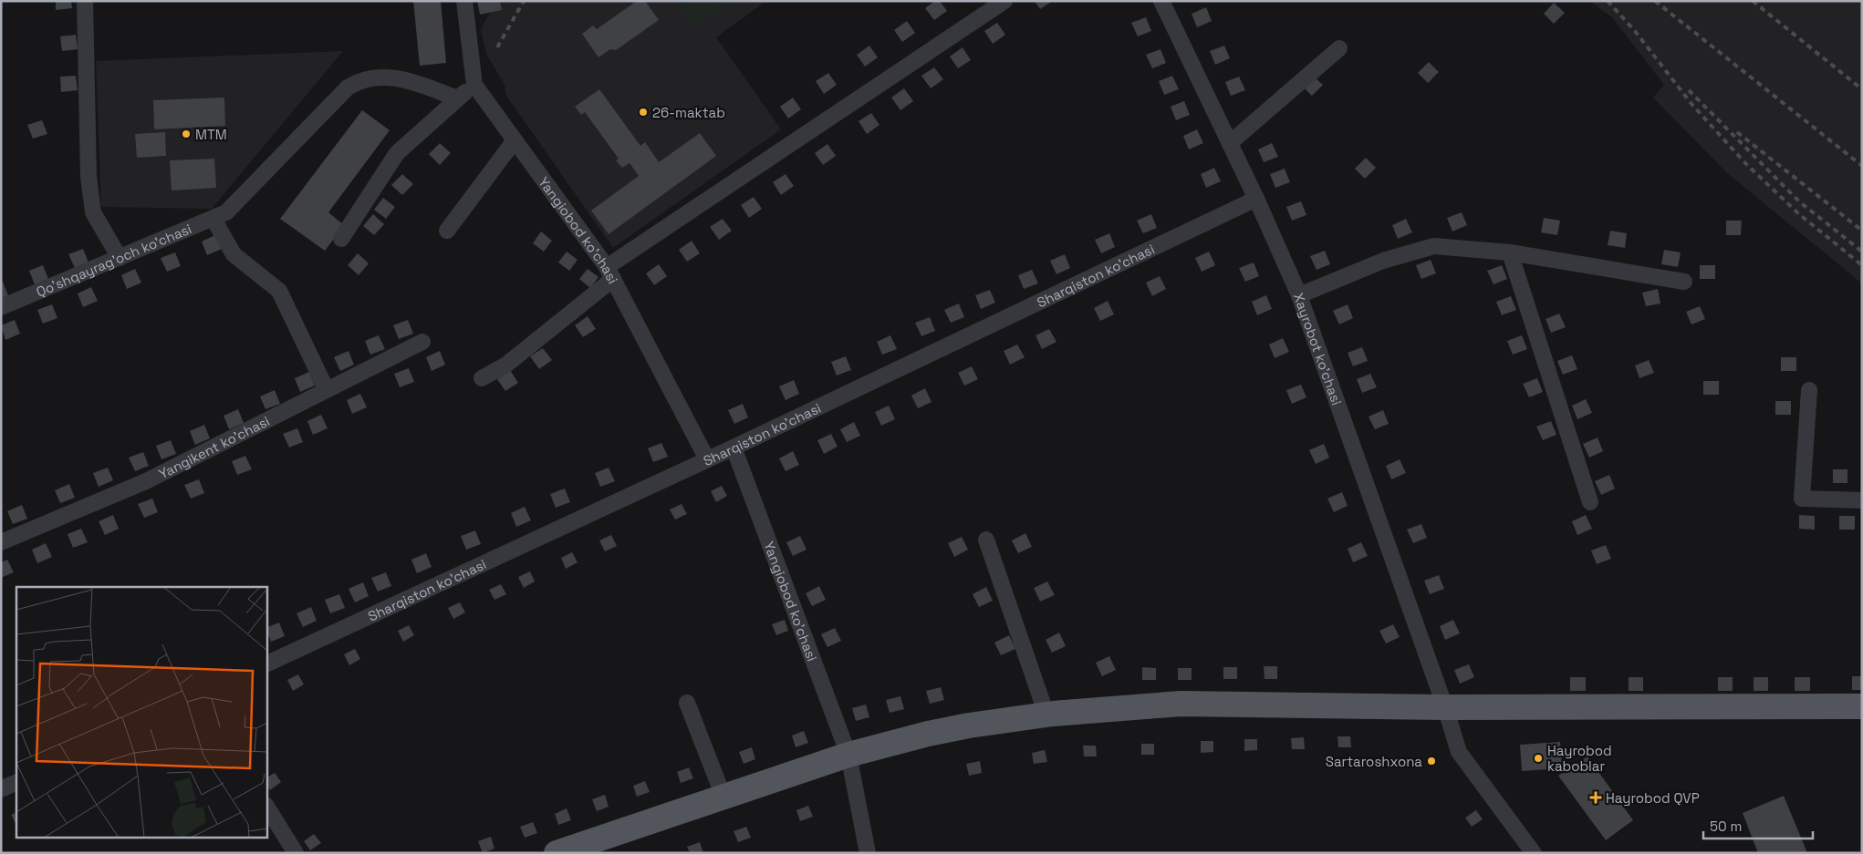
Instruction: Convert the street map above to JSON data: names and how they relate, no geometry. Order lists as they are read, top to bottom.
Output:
{
  "streets": {
    "street": [
      "Yangiobod ko'chasi",
      "Qo'shqayrag'och ko'chasi",
      "Sharqiston ko'chasi",
      "Xayrobot ko'chasi",
      "Yangikent ko'chasi"
    ]
  },
  "crossings": [
    ["Yangiobod ko'chasi", "Sharqiston ko'chasi"],
    ["Sharqiston ko'chasi", "Xayrobot ko'chasi"]
  ],
  "places": {
    "other": [
      "26-maktab",
      "MTM",
      "Hayrobod kaboblar",
      "Sartaroshxona"
    ],
    "health": ["Hayrobod QVP"]
  },
  "scale_bar": "50 m"
}
